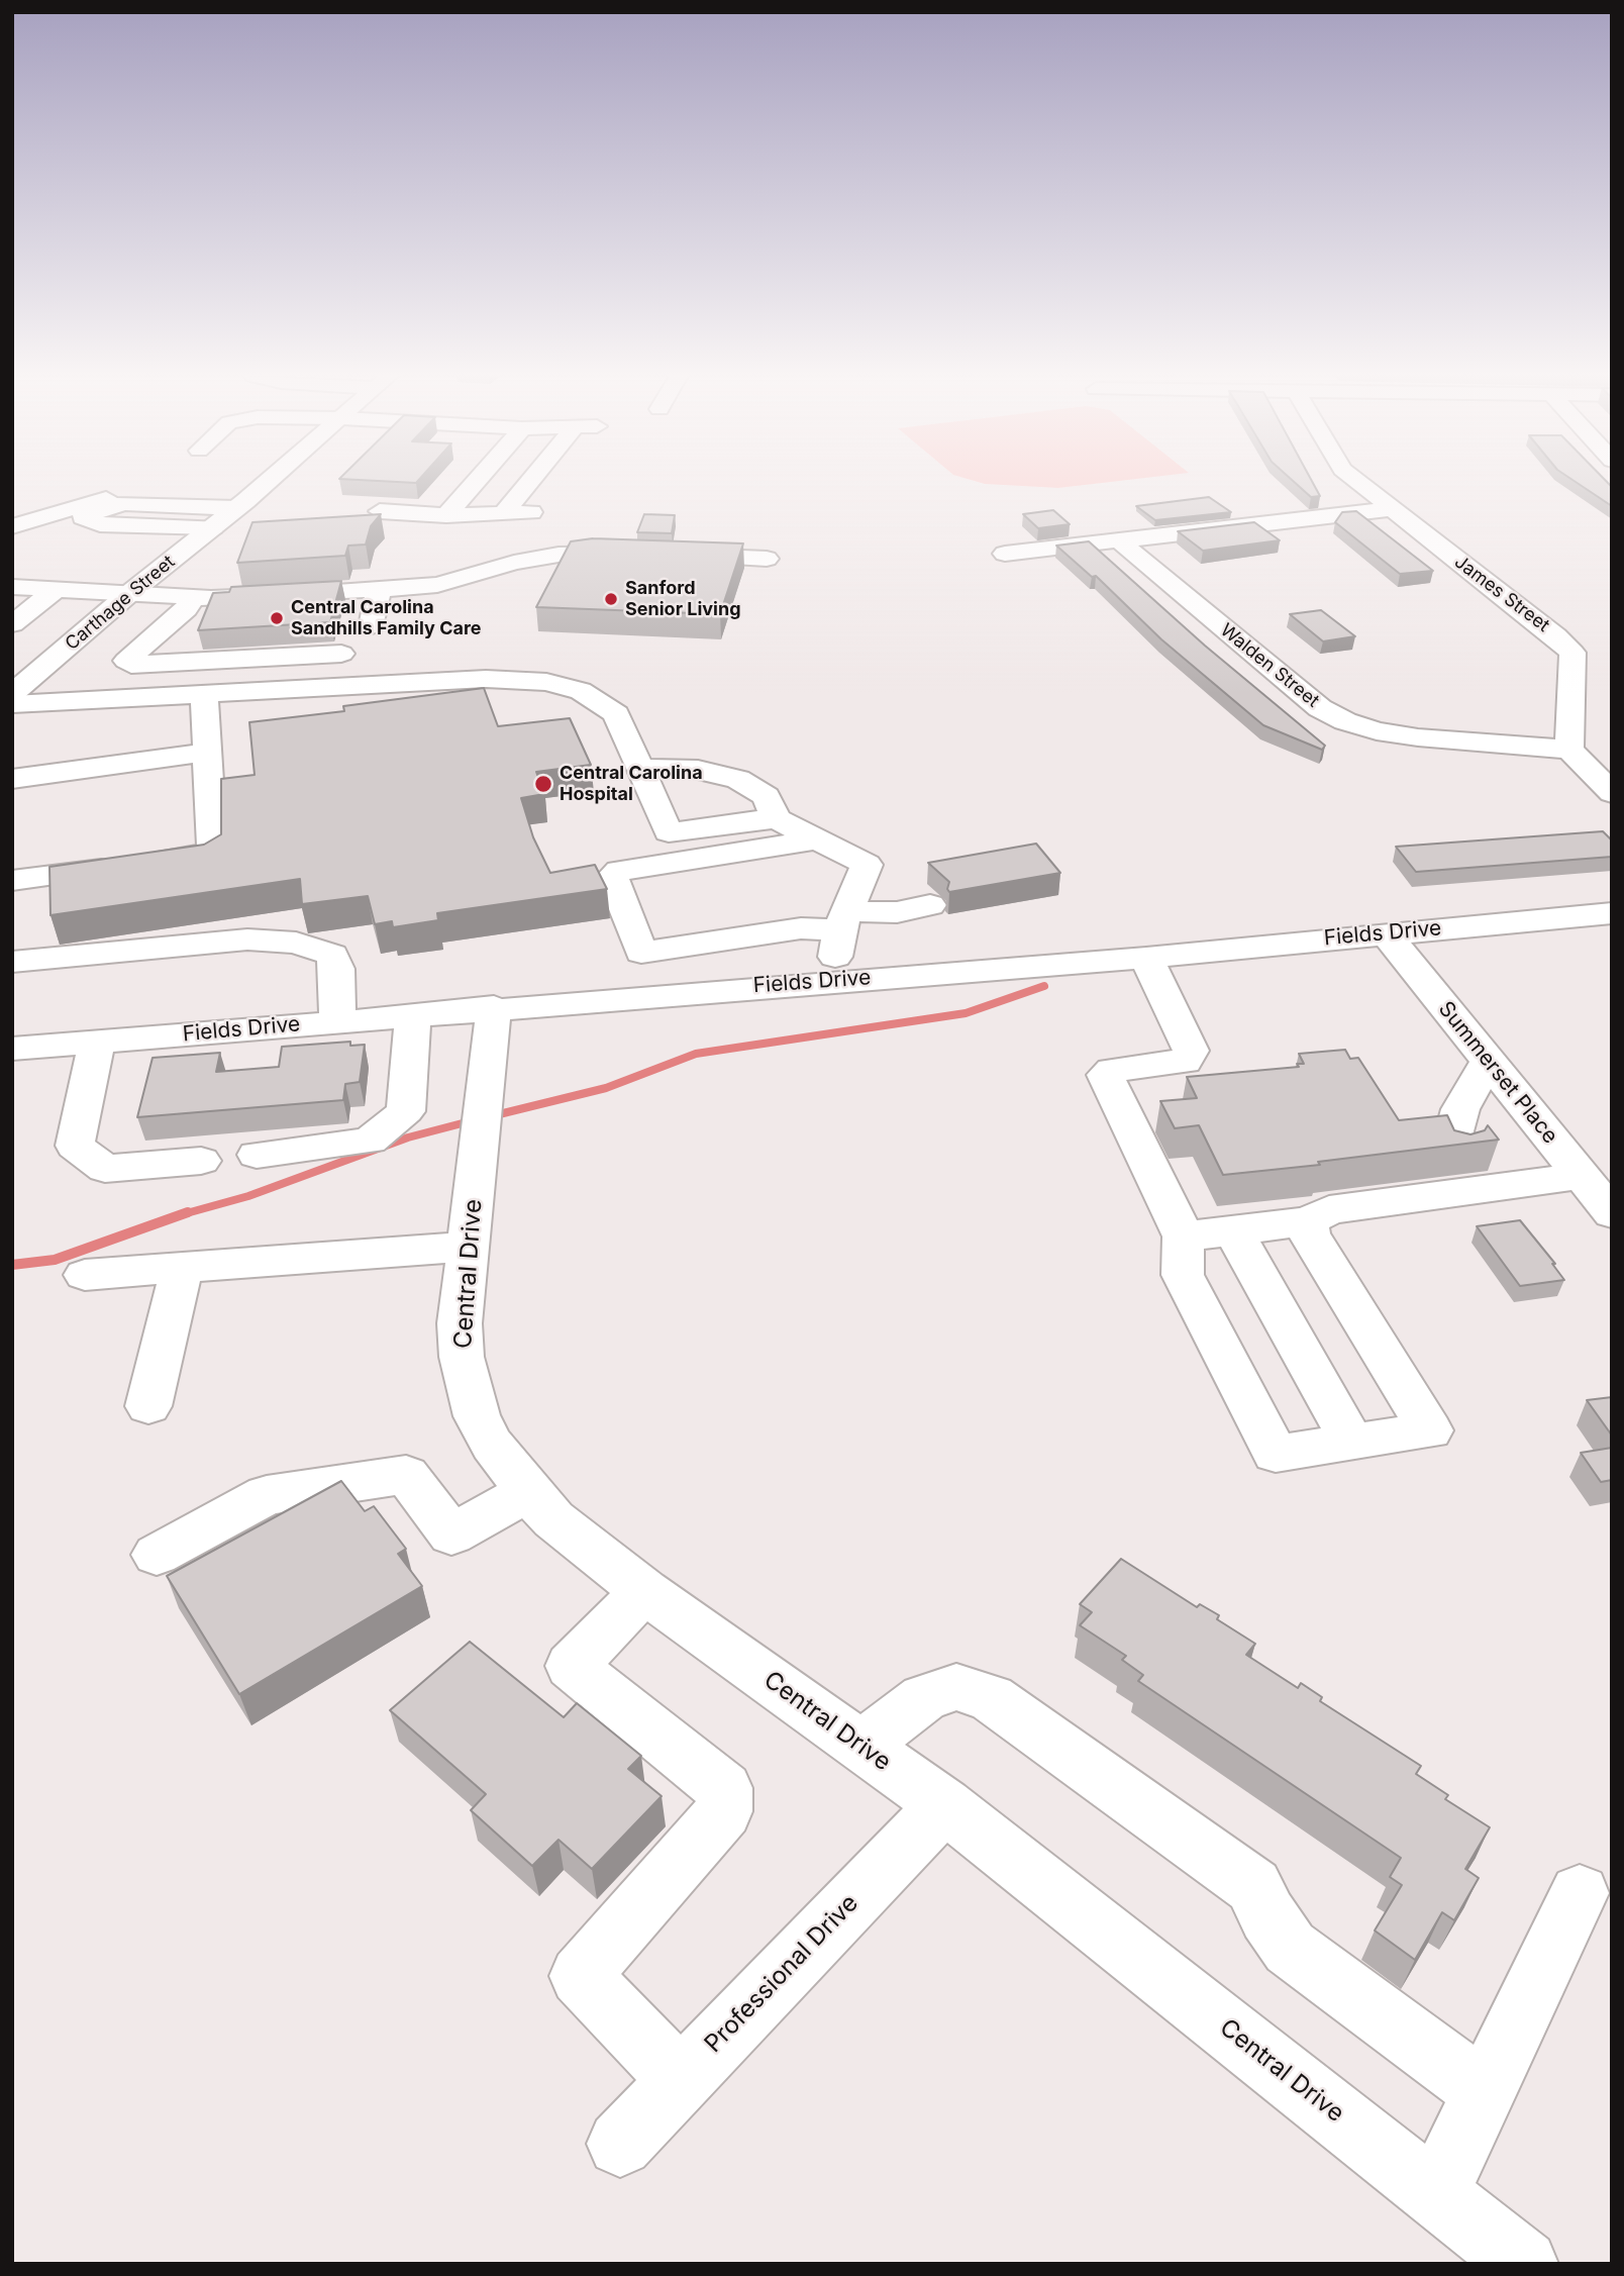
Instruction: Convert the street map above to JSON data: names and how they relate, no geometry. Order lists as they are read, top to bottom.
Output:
{
  "streets": {
    "street": [
      "James Street",
      "Carthage Street",
      "Walden Street",
      "Fields Drive",
      "Summerset Place",
      "Central Drive",
      "Professional Drive"
    ]
  },
  "crossings": [
    ["James Street", "Walden Street"],
    ["Fields Drive", "Summerset Place"],
    ["Fields Drive", "Central Drive"],
    ["Central Drive", "Professional Drive"]
  ],
  "places": ["Sanford Senior Living", "Central Carolina Sandhills Family Care", "Central Carolina Hospital"]
}
